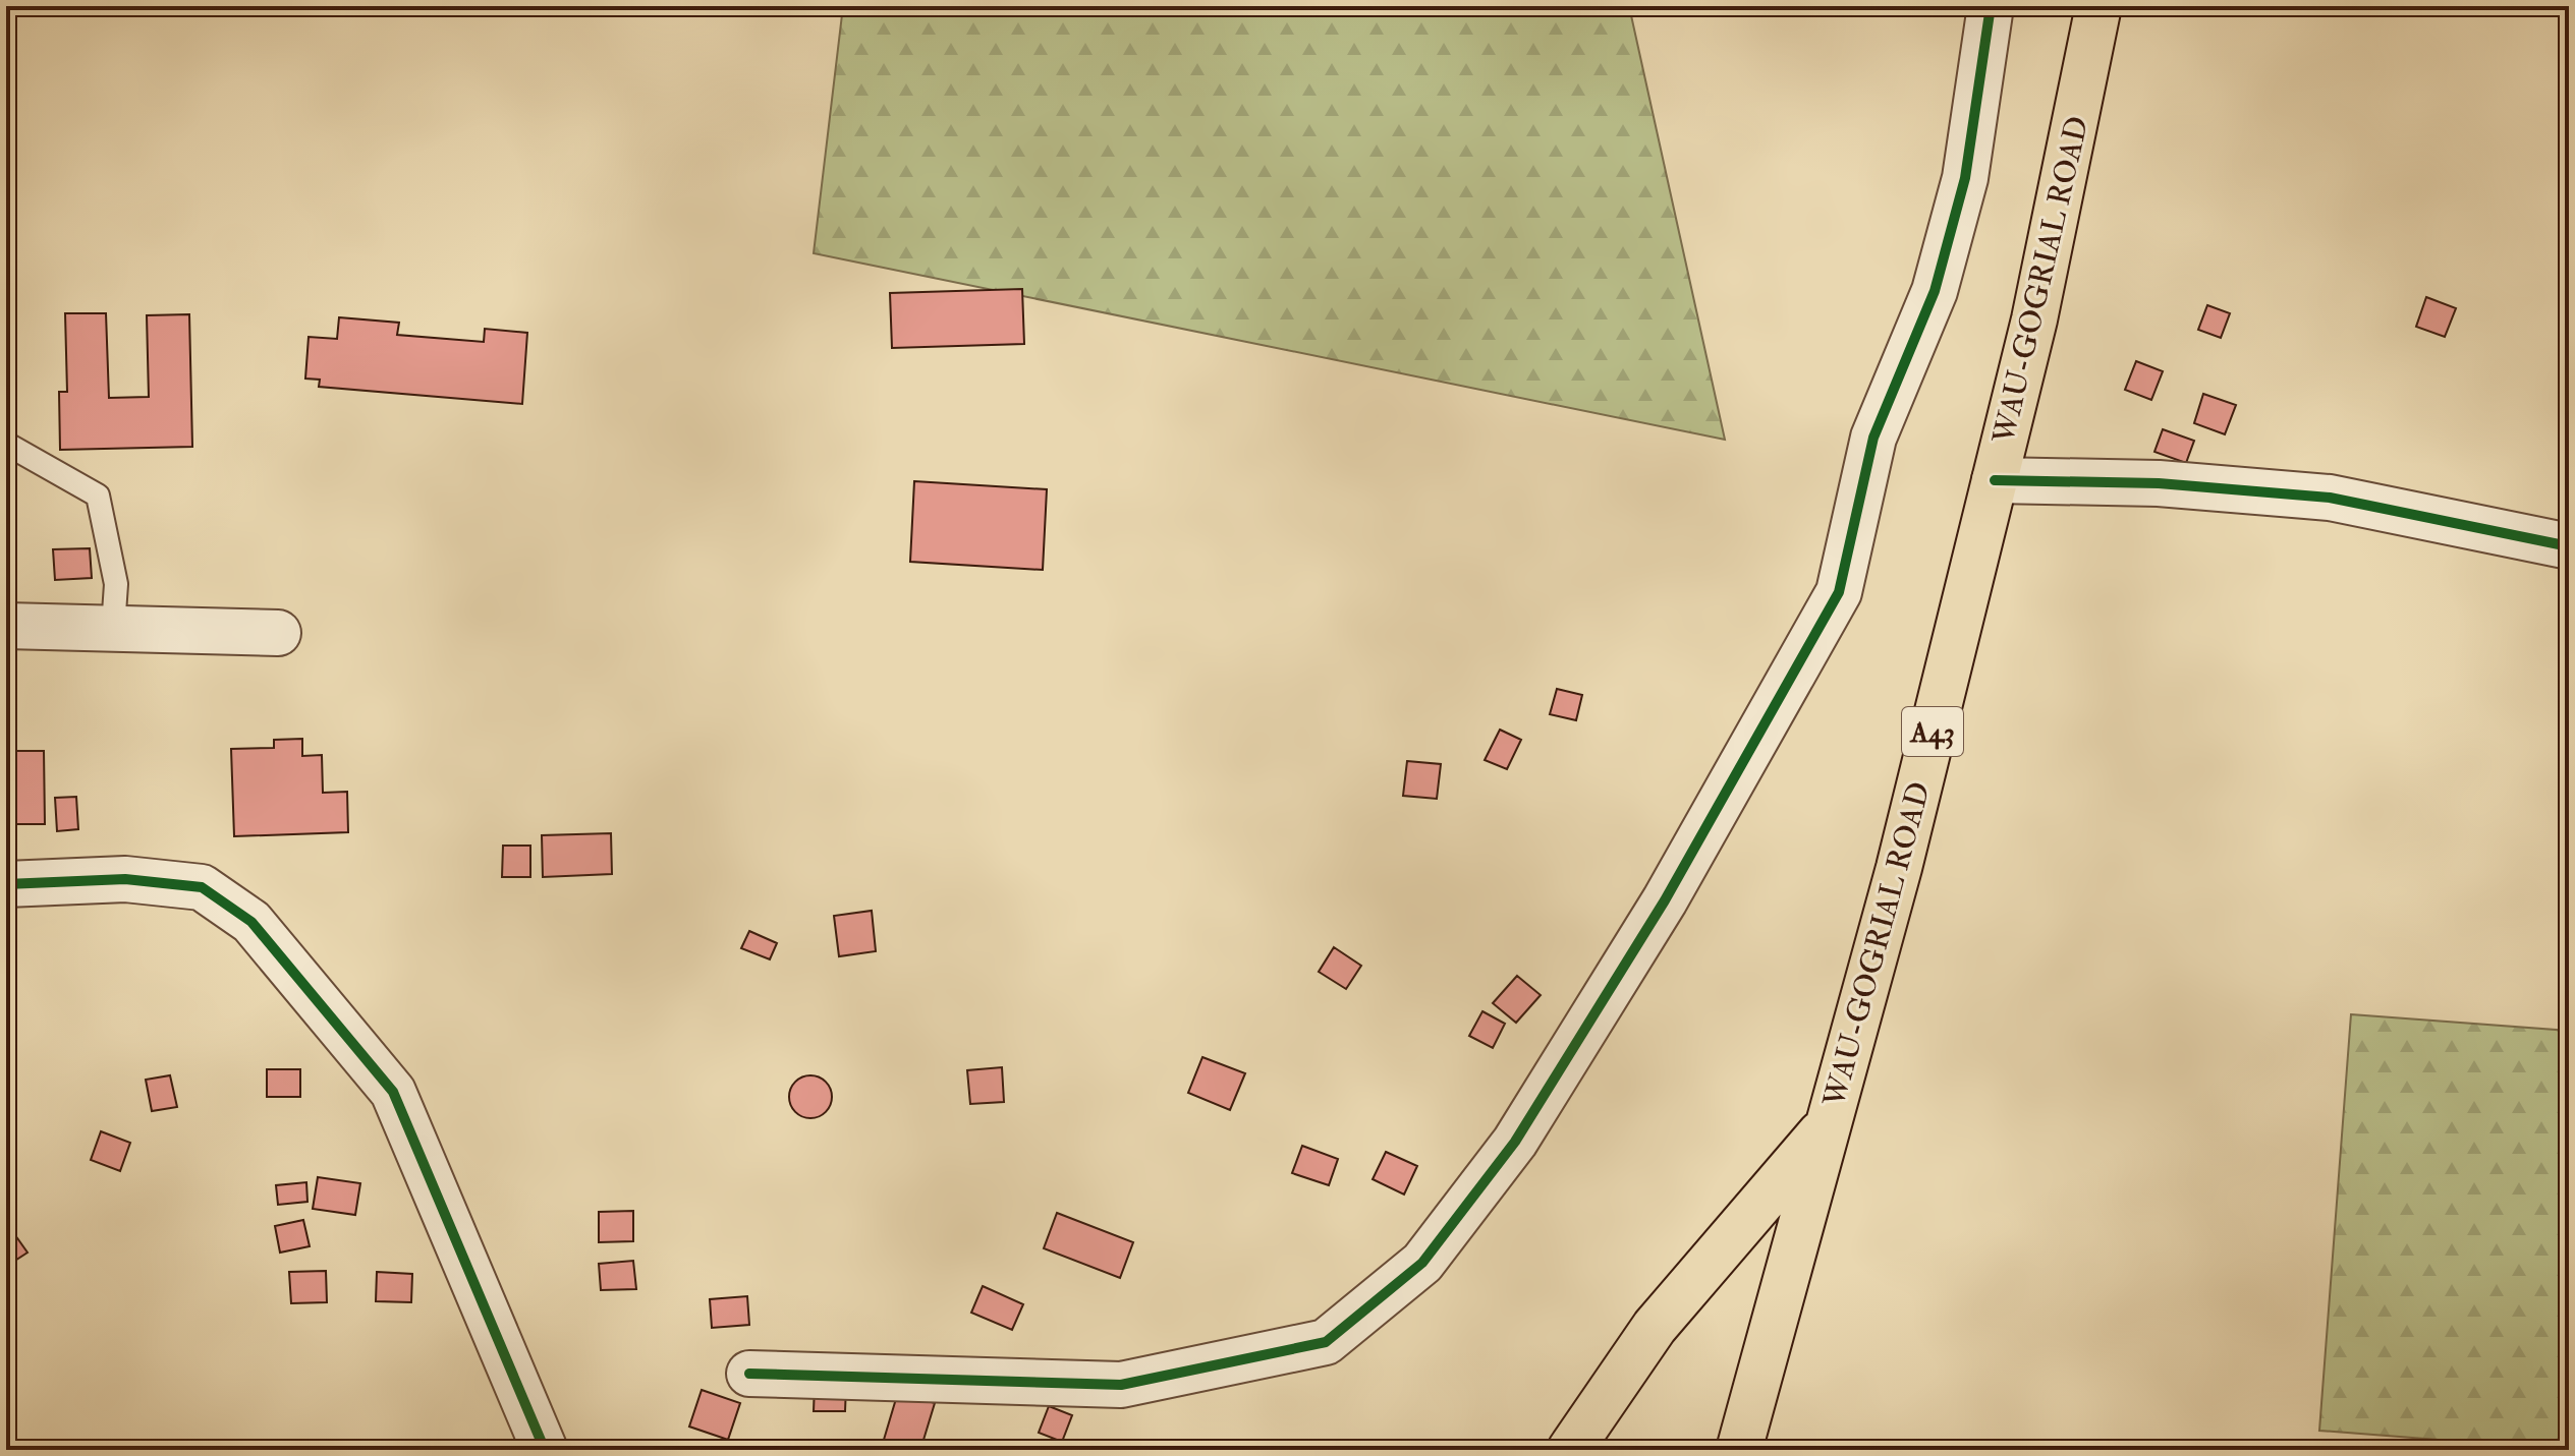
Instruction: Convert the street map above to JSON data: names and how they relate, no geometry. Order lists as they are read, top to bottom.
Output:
{
  "streets": {
    "main road": ["WAU-GOGRIAL ROAD", "A43"]
  }
}
